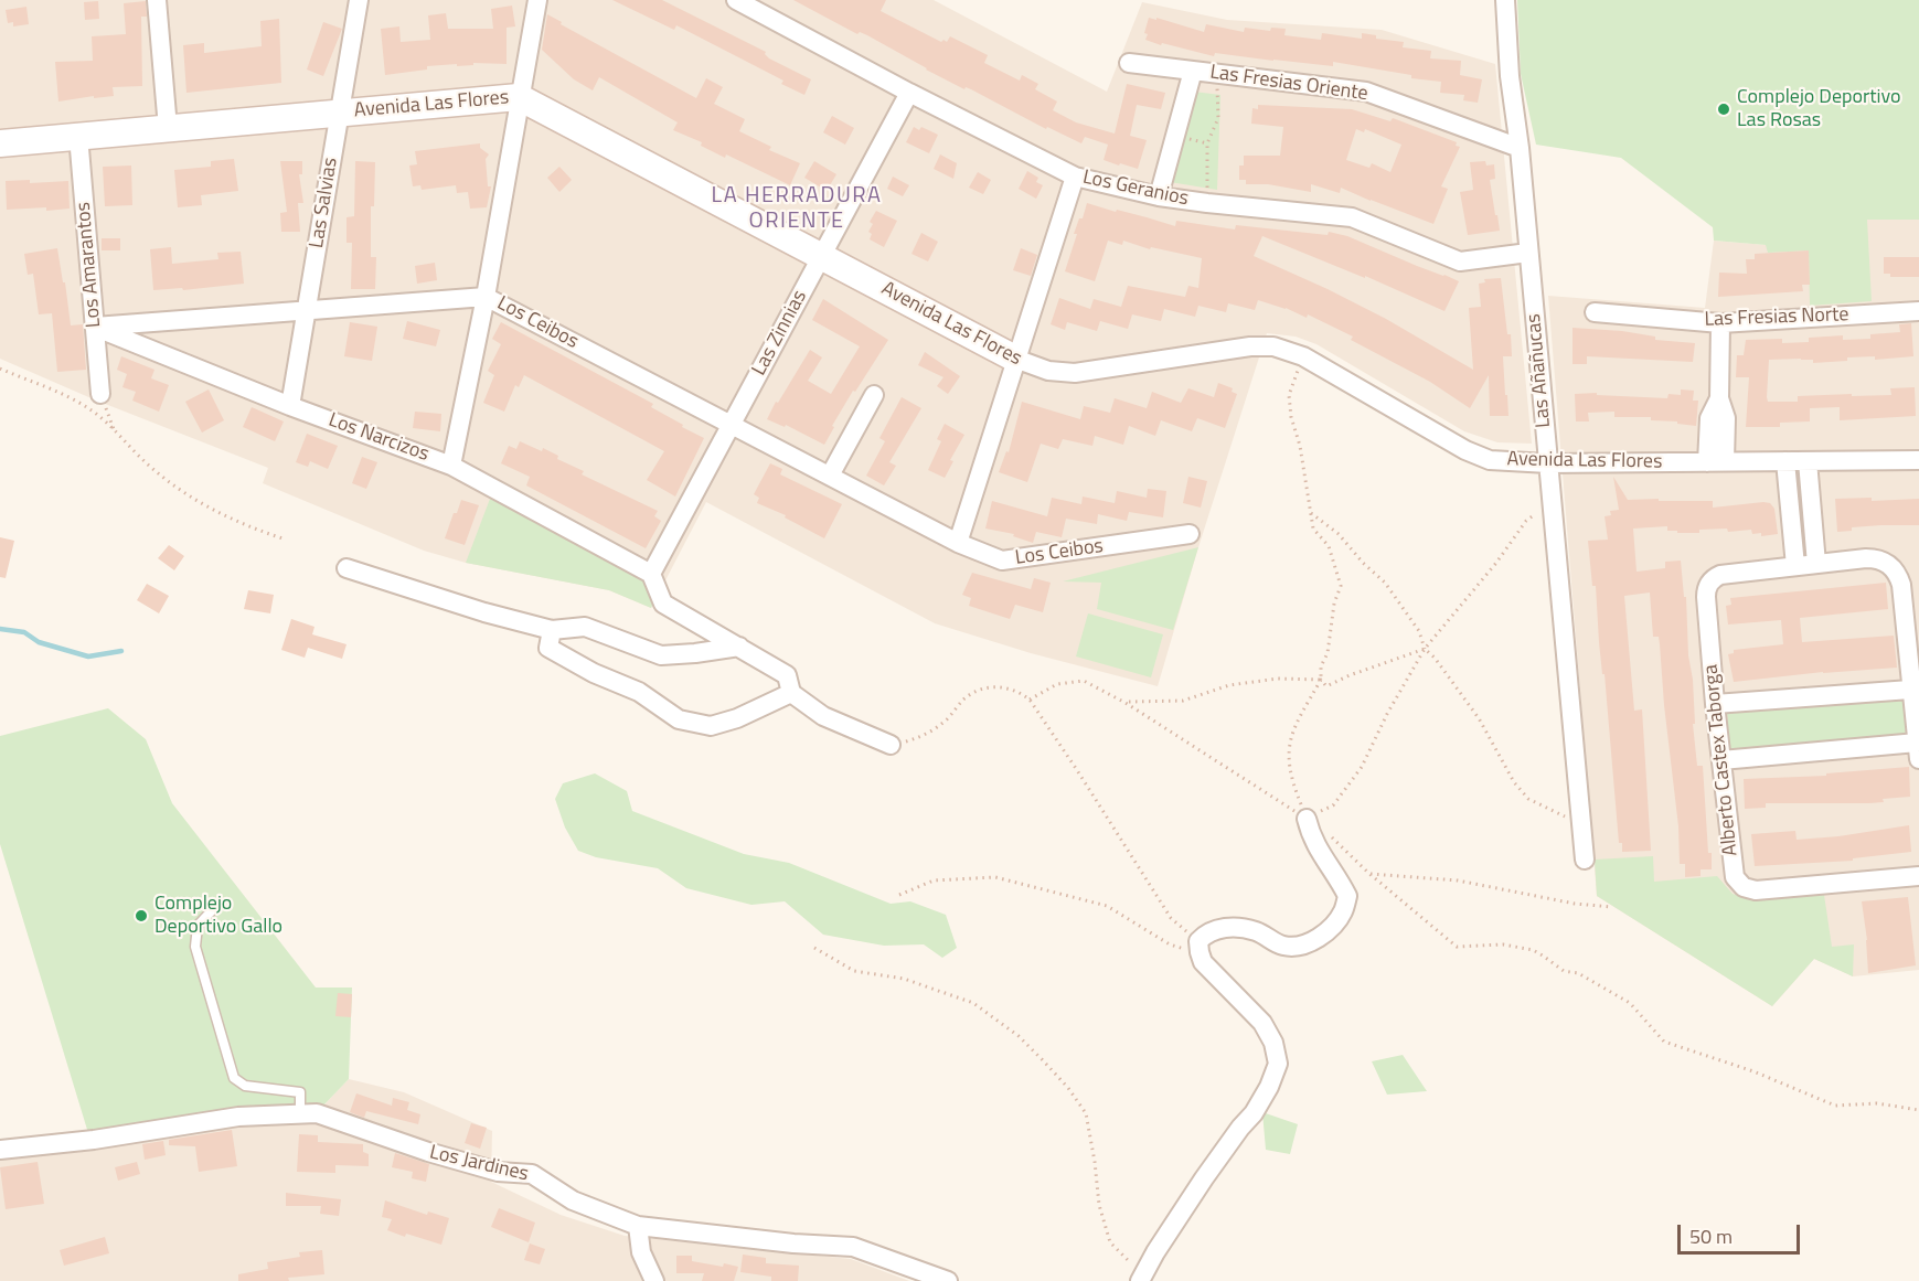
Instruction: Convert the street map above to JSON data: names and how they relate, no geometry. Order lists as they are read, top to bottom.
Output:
{
  "streets": {
    "street": [
      "Las Fresias Oriente",
      "Avenida Las Flores",
      "Los Geranios",
      "Las Salvias",
      "Los Amarantos",
      "Las Fresias Norte",
      "Los Ceibos",
      "Las Zinnias",
      "Las Añañucas",
      "Los Narcizos",
      "Alberto Castex Taborga",
      "Los Jardines"
    ]
  },
  "crossings": [
    ["Las Fresias Oriente", "Las Añañucas"],
    ["Avenida Las Flores", "Las Salvias"],
    ["Avenida Las Flores", "Los Amarantos"],
    ["Avenida Las Flores", "Las Zinnias"],
    ["Avenida Las Flores", "Las Añañucas"],
    ["Los Geranios", "Las Zinnias"],
    ["Los Geranios", "Las Añañucas"],
    ["Las Salvias", "Los Ceibos"],
    ["Las Salvias", "Los Narcizos"],
    ["Los Amarantos", "Los Ceibos"],
    ["Los Amarantos", "Los Narcizos"],
    ["Los Ceibos", "Las Zinnias"],
    ["Los Ceibos", "Los Narcizos"],
    ["Las Zinnias", "Los Narcizos"]
  ],
  "districts": ["LA HERRADURA ORIENTE"],
  "places": ["Complejo Deportivo Las Rosas", "Complejo Deportivo Gallo"],
  "scale_bar": "50 m"
}
